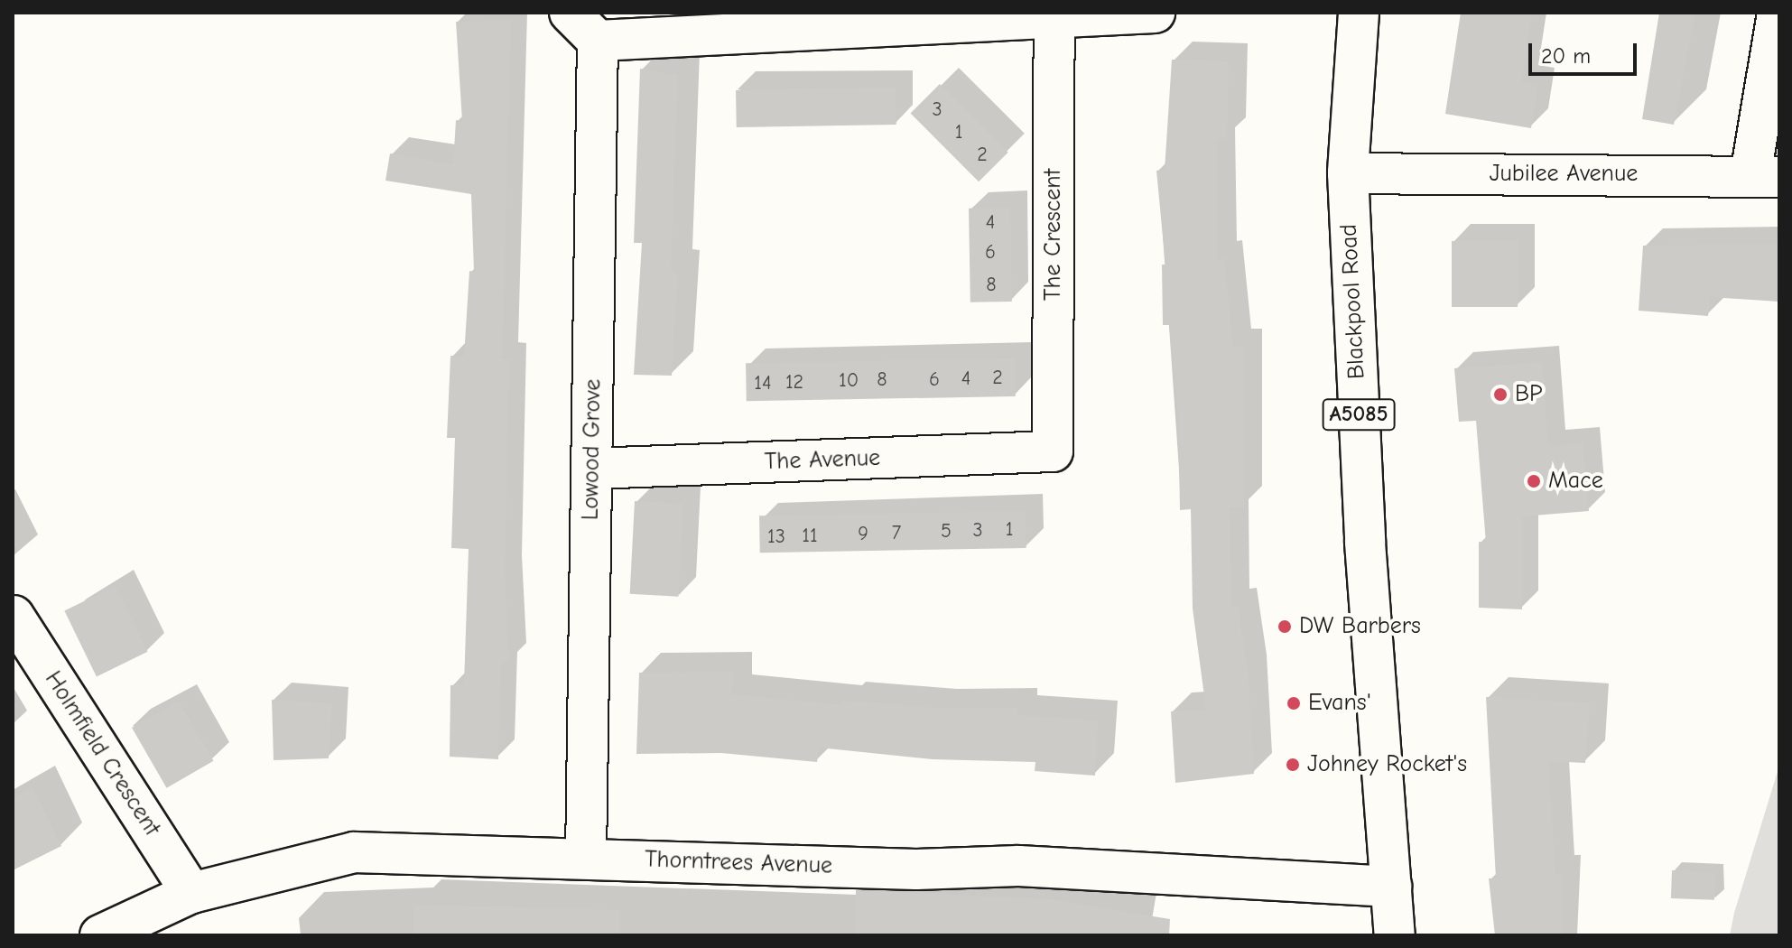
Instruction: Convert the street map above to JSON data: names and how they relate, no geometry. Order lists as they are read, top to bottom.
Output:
{
  "streets": {
    "main road": [
      "Jubilee Avenue",
      "The Crescent",
      "Blackpool Road",
      "A5085",
      "Lowood Grove",
      "The Avenue",
      "Holmfield Crescent",
      "Thorntrees Avenue"
    ]
  },
  "crossings": [
    ["Jubilee Avenue", "Blackpool Road"],
    ["The Crescent", "The Avenue"],
    ["Blackpool Road", "Thorntrees Avenue"],
    ["Lowood Grove", "The Avenue"],
    ["Lowood Grove", "Thorntrees Avenue"],
    ["Holmfield Crescent", "Thorntrees Avenue"]
  ],
  "places": [
    "BP",
    "Mace",
    "DW Barbers",
    "Evans'",
    "Johney Rocket's"
  ],
  "house_numbers": [
    "3",
    "1",
    "2",
    "4",
    "6",
    "8",
    "2",
    "4",
    "8",
    "6",
    "10",
    "12",
    "14",
    "1",
    "3",
    "5",
    "7",
    "9",
    "11",
    "13"
  ],
  "scale_bar": "20 m"
}
